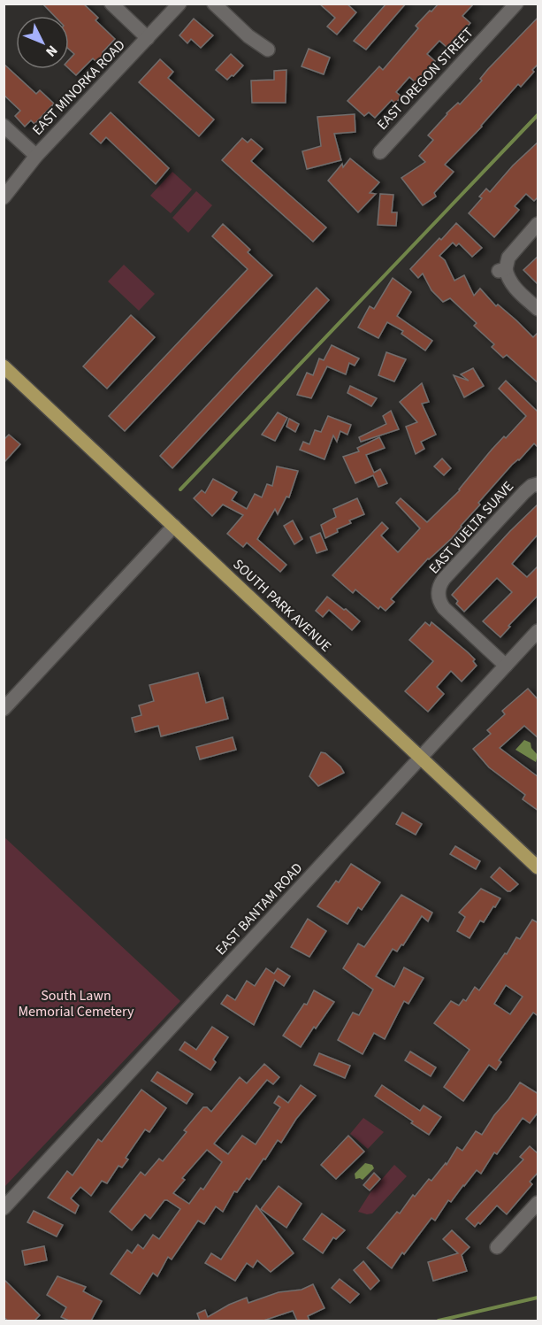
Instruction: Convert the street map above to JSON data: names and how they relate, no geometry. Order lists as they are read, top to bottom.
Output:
{
  "streets": {
    "main road": ["SOUTH PARK AVENUE"],
    "street": [
      "EAST OREGON STREET",
      "EAST MINORKA ROAD",
      "EAST VUELTA SUAVE",
      "EAST BANTAM ROAD"
    ]
  },
  "crossings": [
    ["EAST VUELTA SUAVE", "EAST BANTAM ROAD"],
    ["SOUTH PARK AVENUE", "EAST BANTAM ROAD"]
  ],
  "parks": ["South Lawn Memorial Cemetery"],
  "north": "bottom right"
}
